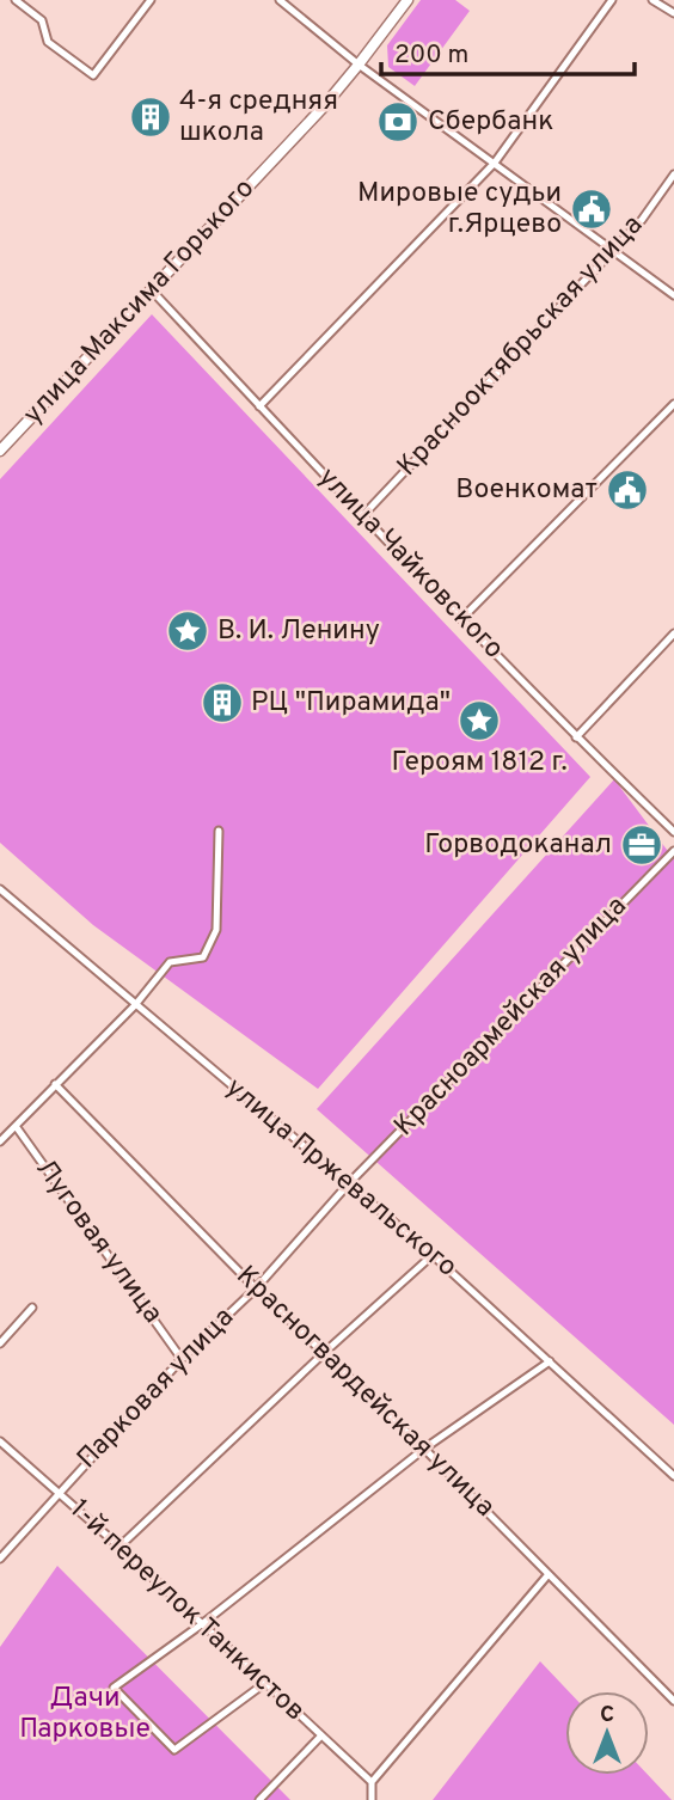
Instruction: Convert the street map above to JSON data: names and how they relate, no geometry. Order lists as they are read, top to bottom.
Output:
{
  "streets": {
    "street": [
      "улица Максима Горького",
      "Краснооктябрьская улица",
      "улица Чайковского",
      "Красноармейская улица",
      "улица Пржевальского",
      "Луговая улица",
      "Парковая улица",
      "Красногвардейская улица",
      "1-й переулок Танкистов"
    ]
  },
  "crossings": [
    ["улица Максима Горького", "улица Чайковского"],
    ["Краснооктябрьская улица", "улица Чайковского"],
    ["Красноармейская улица", "улица Пржевальского"],
    ["Красноармейская улица", "Парковая улица"],
    ["улица Пржевальского", "Парковая улица"],
    ["Луговая улица", "Парковая улица"],
    ["Парковая улица", "Красногвардейская улица"],
    ["Парковая улица", "1-й переулок Танкистов"]
  ],
  "parks": ["Дачи Парковые"],
  "places": {
    "building": ["4-я средняя школа", "РЦ \"Пирамида\""],
    "bank": ["Сбербанк"],
    "public building": ["Мировые судьи г.Ярцево", "Военкомат"],
    "place": ["В. И. Ленину", "Героям 1812 г."],
    "office": ["Горводоканал"]
  },
  "scale_bar": "200 m",
  "north": "top"
}
